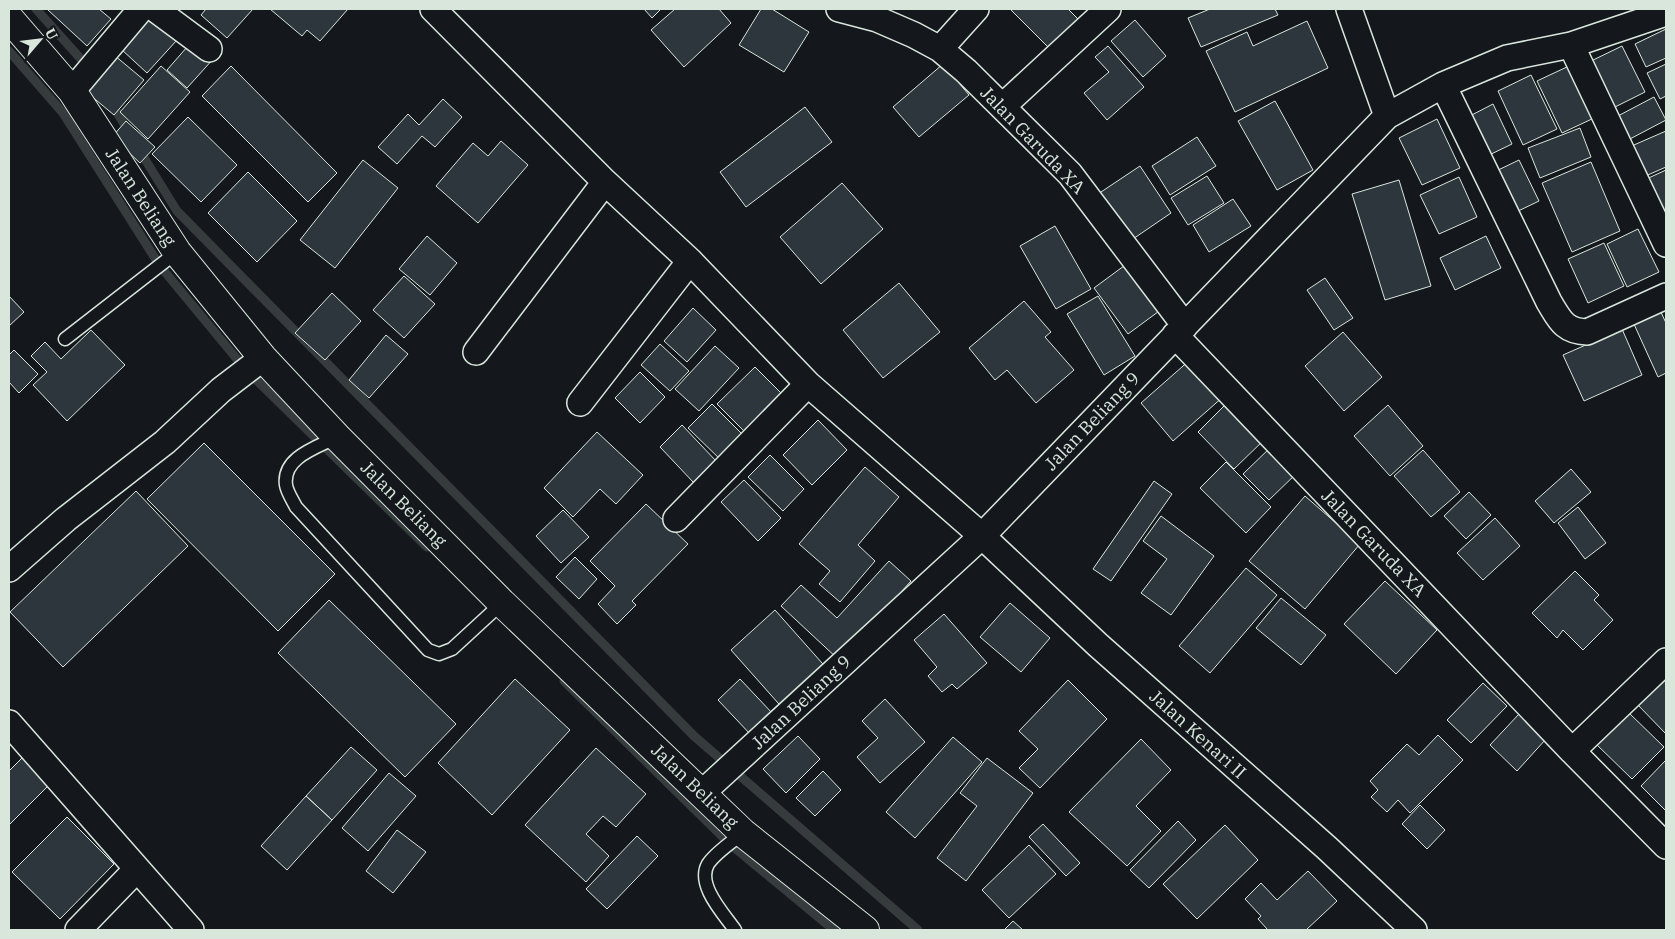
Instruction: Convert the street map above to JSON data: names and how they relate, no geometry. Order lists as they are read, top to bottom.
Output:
{
  "streets": {
    "street": [
      "Jalan Garuda XA",
      "Jalan Beliang",
      "Jalan Beliang 9",
      "Jalan Kenari II"
    ]
  },
  "crossings": [
    ["Jalan Garuda XA", "Jalan Beliang 9"],
    ["Jalan Beliang", "Jalan Beliang 9"],
    ["Jalan Beliang 9", "Jalan Kenari II"]
  ],
  "north": "top right"
}
